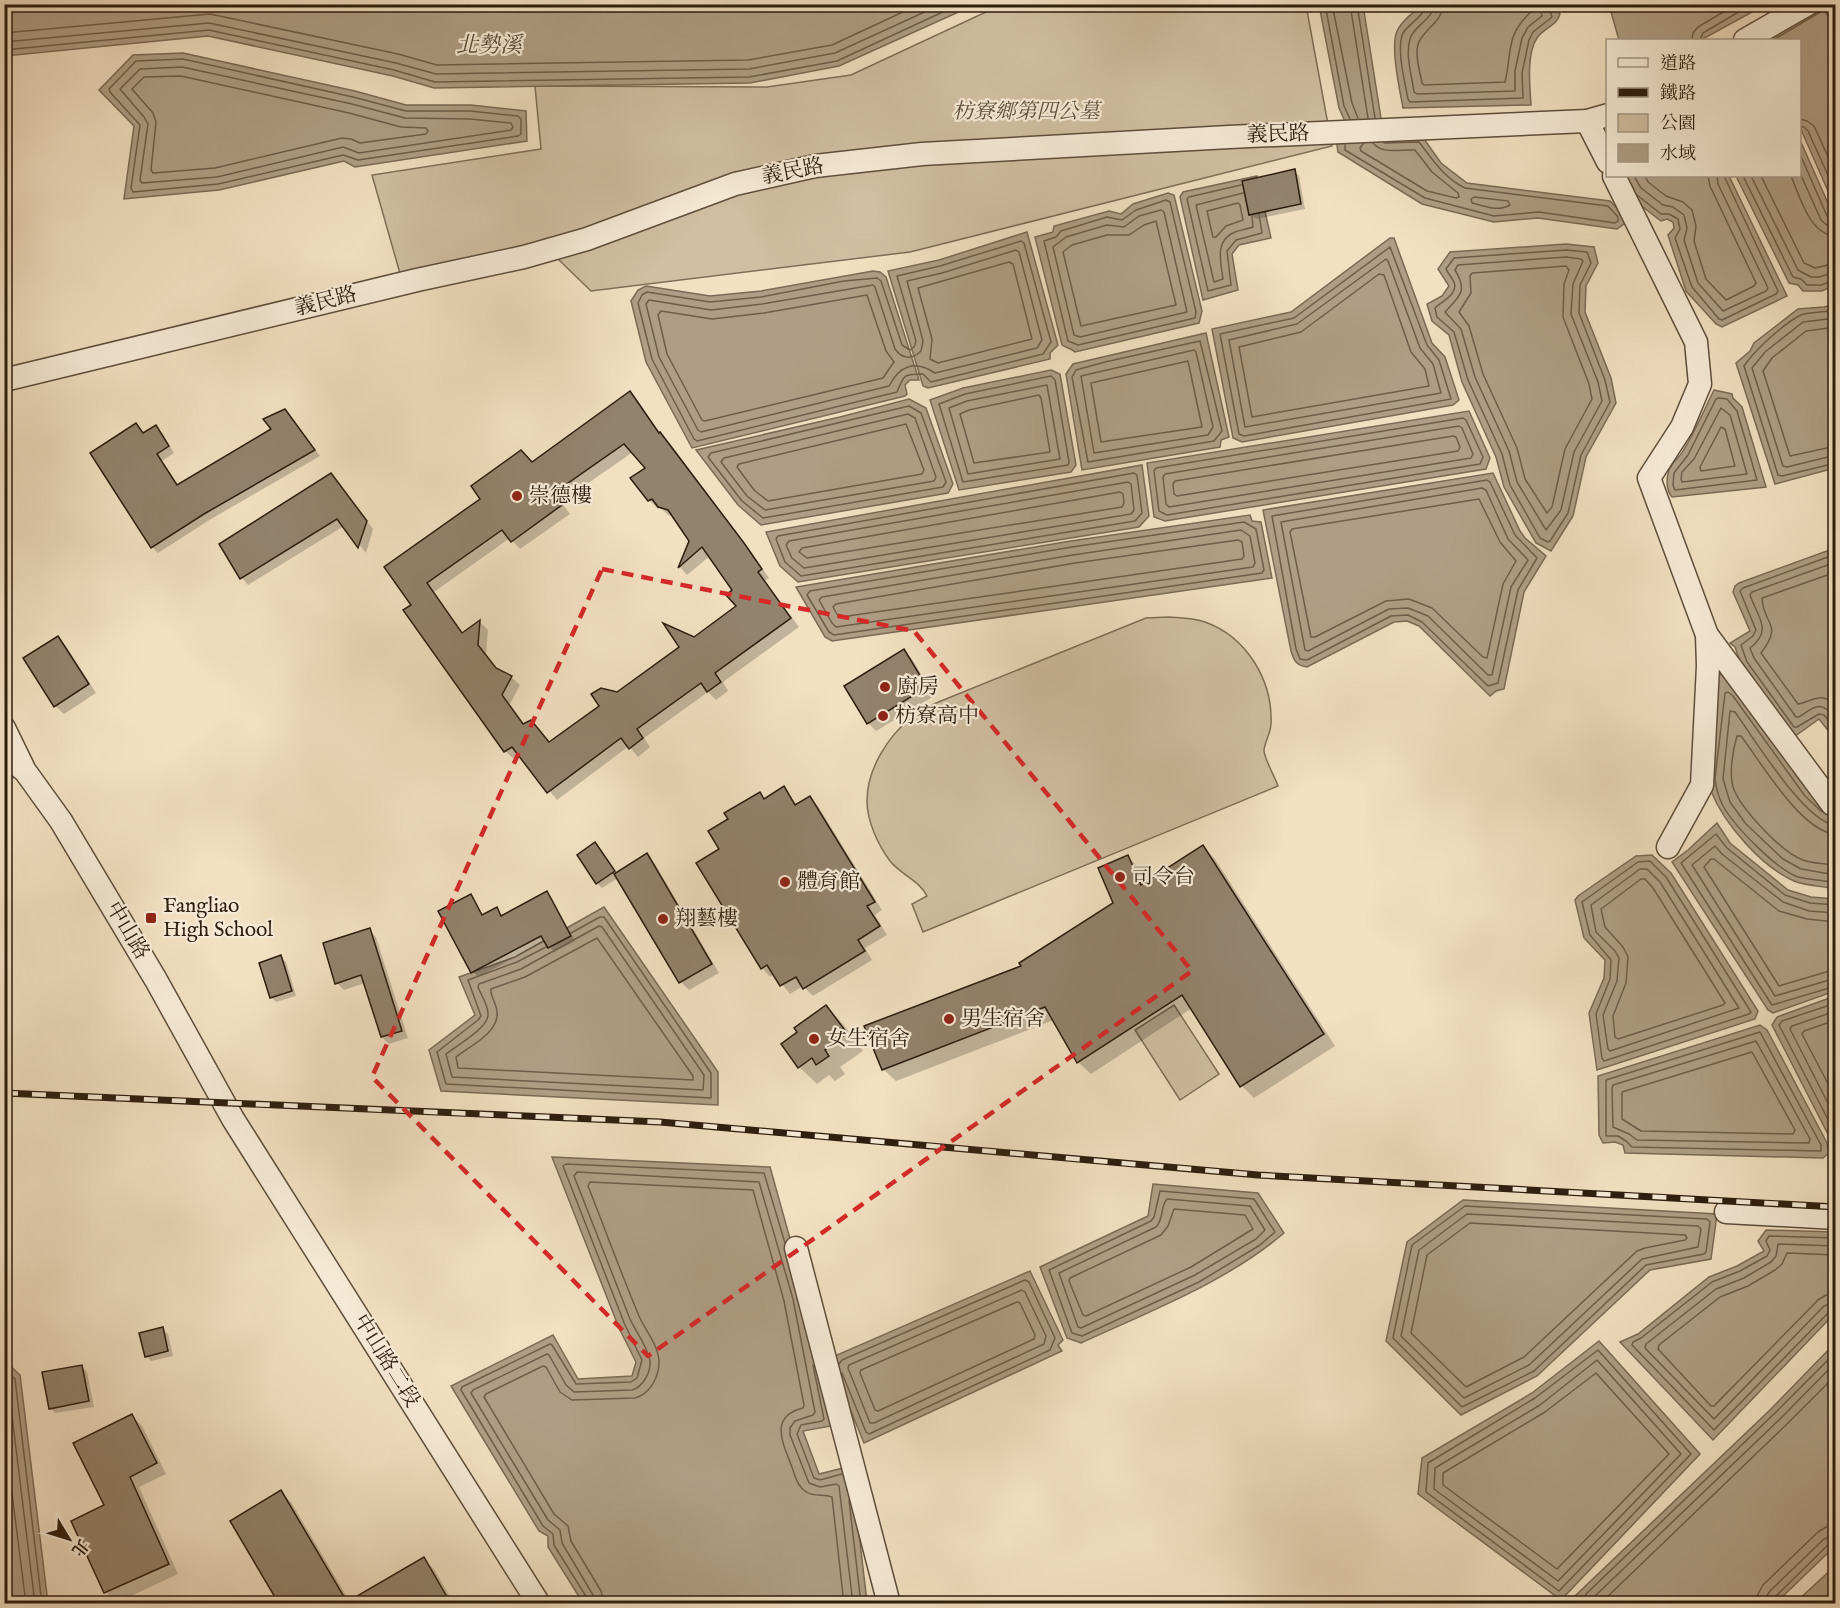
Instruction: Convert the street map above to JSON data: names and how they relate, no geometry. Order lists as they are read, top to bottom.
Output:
{
  "streets": {
    "street": ["義民路", "中山路", "中山路二段"]
  },
  "crossings": [
    ["中山路", "中山路二段"]
  ],
  "water": ["北勢溪"],
  "parks": ["枋寮鄉第四公墓"],
  "places": {
    "other": [
      "崇德樓",
      "廚房",
      "枋寮高中",
      "司令台",
      "體育館",
      "翔藝樓",
      "男生宿舍",
      "女生宿舍"
    ],
    "transit": ["Fangliao High School"]
  },
  "legend": [
    "道路",
    "鐵路",
    "公園",
    "水域"
  ],
  "north": "bottom right"
}
